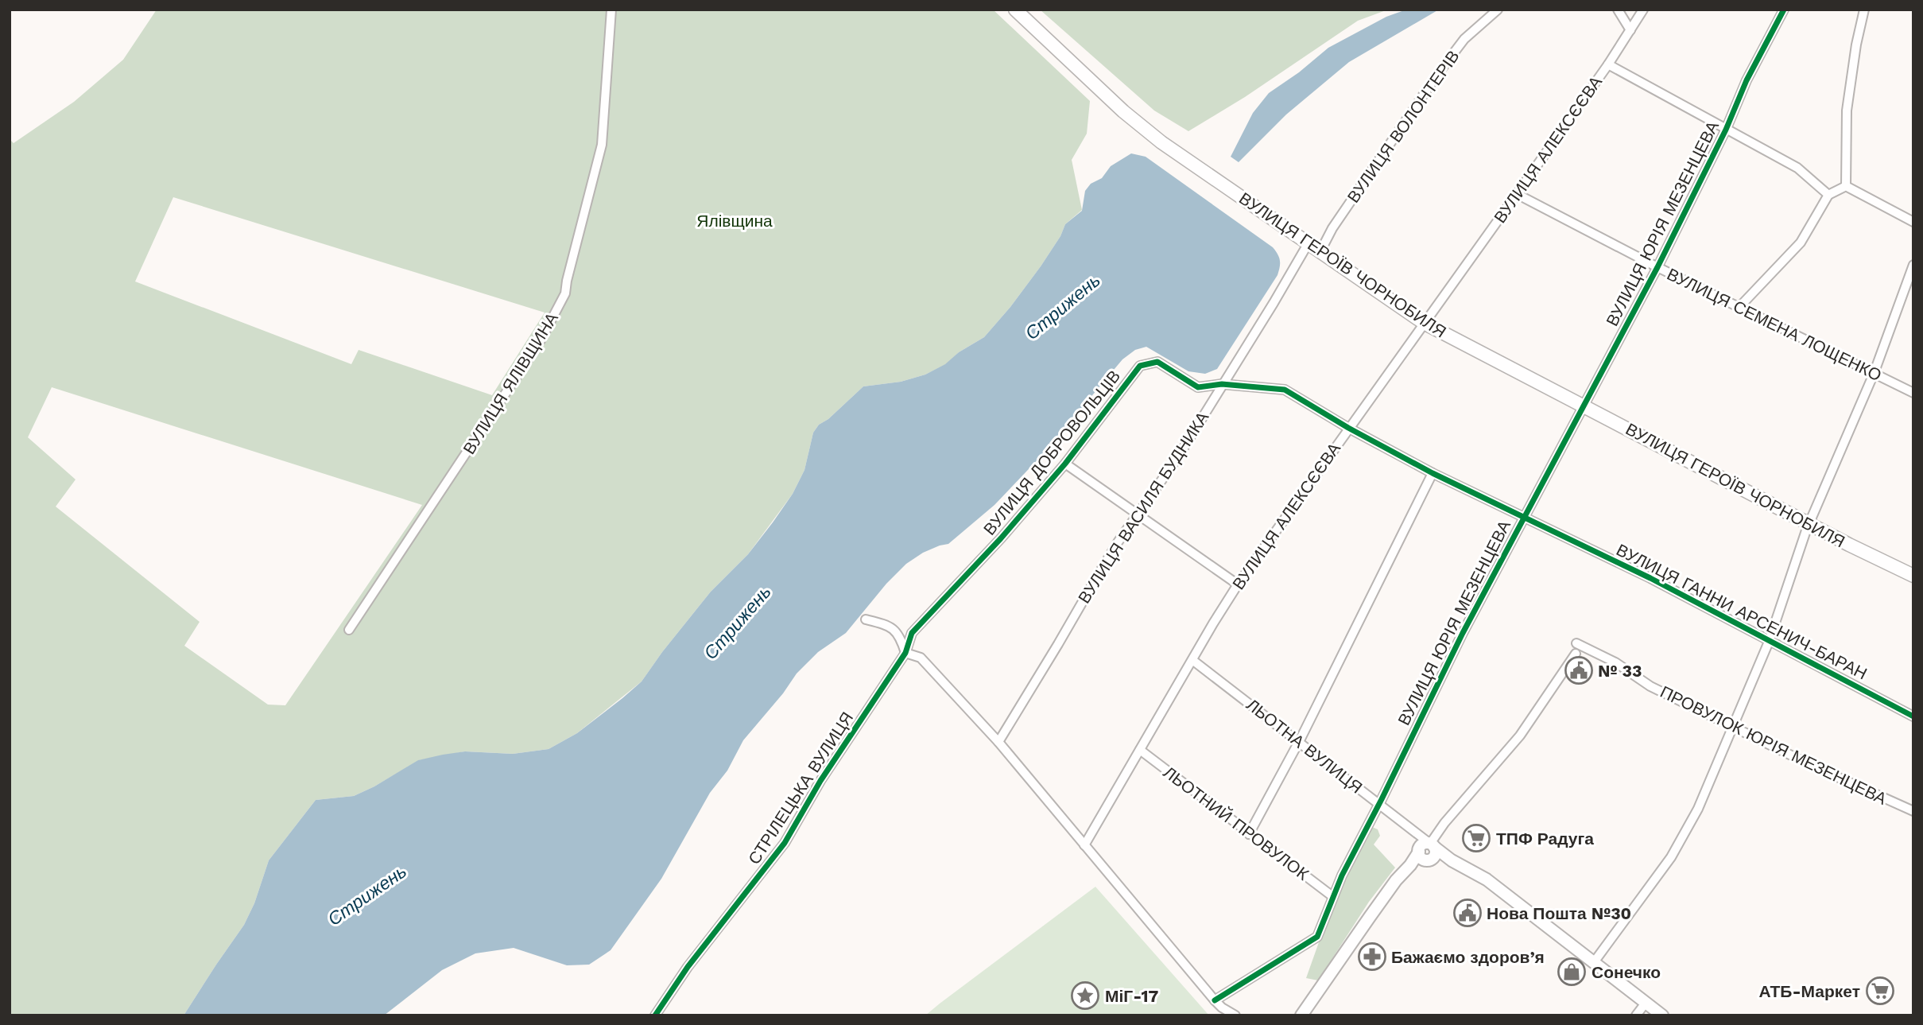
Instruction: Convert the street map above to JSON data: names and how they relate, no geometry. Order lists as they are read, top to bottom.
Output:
{
  "streets": {
    "main road": ["ВУЛИЦЯ ГЕРОЇВ ЧОРНОБИЛЯ"],
    "street": [
      "ВУЛИЦЯ ВОЛОНТЕРІВ",
      "ВУЛИЦЯ АЛЕКСЄЄВА",
      "ВУЛИЦЯ ЮРІЯ МЕЗЕНЦЕВА",
      "ВУЛИЦЯ СЕМЕНА ЛОЩЕНКО",
      "ВУЛИЦЯ ЯЛІВЩИНА",
      "ВУЛИЦЯ ДОБРОВОЛЬЦІВ",
      "ВУЛИЦЯ ВАСИЛЯ БУДНИКА",
      "ВУЛИЦЯ ГАННИ АРСЕНИЧ-БАРАН",
      "ПРОВУЛОК ЮРІЯ МЕЗЕНЦЕВА",
      "ЛЬОТНА ВУЛИЦЯ",
      "СТРІЛЕЦЬКА ВУЛИЦЯ",
      "ЛЬОТНИЙ ПРОВУЛОК"
    ]
  },
  "crossings": [
    ["ВУЛИЦЯ ВОЛОНТЕРІВ", "ВУЛИЦЯ ГЕРОЇВ ЧОРНОБИЛЯ"],
    ["ВУЛИЦЯ АЛЕКСЄЄВА", "ВУЛИЦЯ ГЕРОЇВ ЧОРНОБИЛЯ"],
    ["ВУЛИЦЯ АЛЕКСЄЄВА", "ВУЛИЦЯ СЕМЕНА ЛОЩЕНКО"],
    ["ВУЛИЦЯ АЛЕКСЄЄВА", "ВУЛИЦЯ ДОБРОВОЛЬЦІВ"],
    ["ВУЛИЦЯ АЛЕКСЄЄВА", "ВУЛИЦЯ ГАННИ АРСЕНИЧ-БАРАН"],
    ["ВУЛИЦЯ АЛЕКСЄЄВА", "ЛЬОТНА ВУЛИЦЯ"],
    ["ВУЛИЦЯ АЛЕКСЄЄВА", "ЛЬОТНИЙ ПРОВУЛОК"],
    ["ВУЛИЦЯ ЮРІЯ МЕЗЕНЦЕВА", "ВУЛИЦЯ ГЕРОЇВ ЧОРНОБИЛЯ"],
    ["ВУЛИЦЯ ЮРІЯ МЕЗЕНЦЕВА", "ВУЛИЦЯ СЕМЕНА ЛОЩЕНКО"],
    ["ВУЛИЦЯ ЮРІЯ МЕЗЕНЦЕВА", "ВУЛИЦЯ ГАННИ АРСЕНИЧ-БАРАН"],
    ["ВУЛИЦЯ ЮРІЯ МЕЗЕНЦЕВА", "ЛЬОТНА ВУЛИЦЯ"],
    ["ВУЛИЦЯ ЮРІЯ МЕЗЕНЦЕВА", "ЛЬОТНИЙ ПРОВУЛОК"],
    ["ВУЛИЦЯ ГЕРОЇВ ЧОРНОБИЛЯ", "ВУЛИЦЯ ВАСИЛЯ БУДНИКА"],
    ["ВУЛИЦЯ ДОБРОВОЛЬЦІВ", "ВУЛИЦЯ ВАСИЛЯ БУДНИКА"],
    ["ВУЛИЦЯ ДОБРОВОЛЬЦІВ", "ВУЛИЦЯ ГАННИ АРСЕНИЧ-БАРАН"],
    ["ВУЛИЦЯ ДОБРОВОЛЬЦІВ", "СТРІЛЕЦЬКА ВУЛИЦЯ"]
  ],
  "water": ["Стрижень"],
  "parks": ["Ялівщина"],
  "places": {
    "public building": ["№ 33", "Нова Пошта №30"],
    "supermarket": ["ТПФ Радуга", "АТБ-Маркет"],
    "pharmacy": ["Бажаємо здоров’я"],
    "shop": ["Сонечко"],
    "place": ["МіГ-17"]
  }
}
